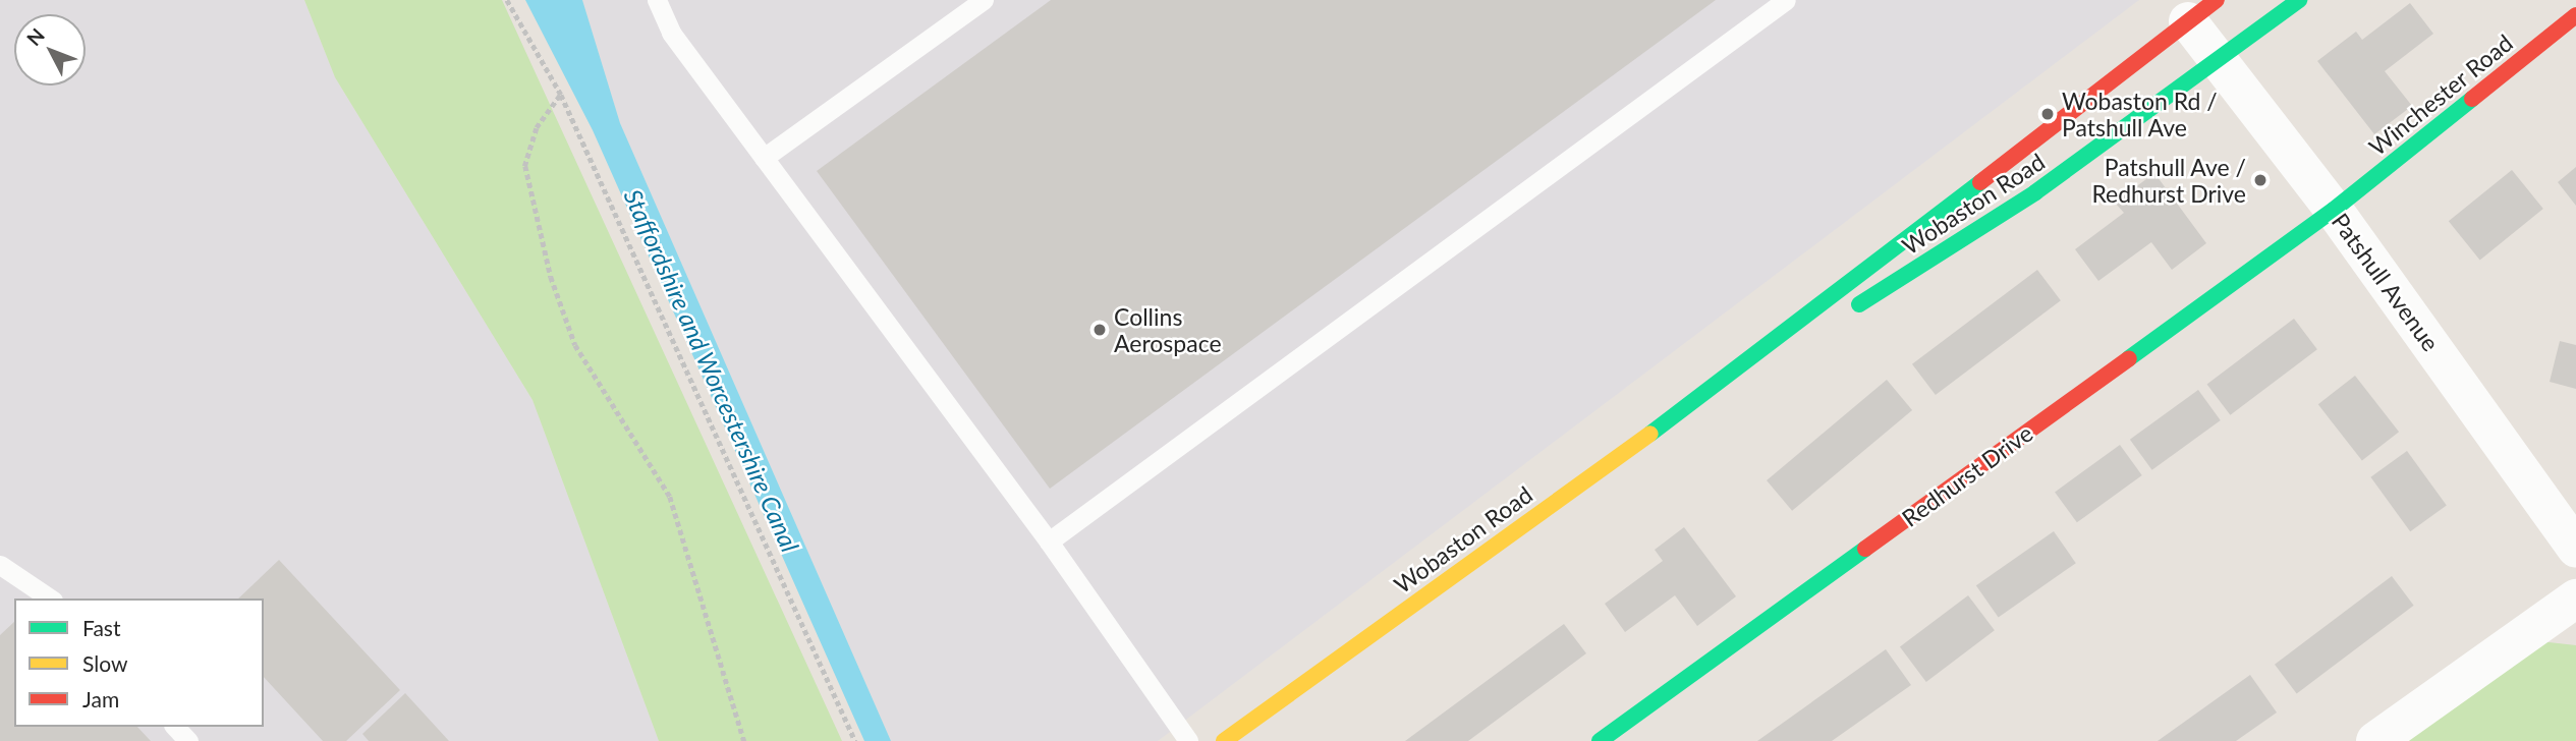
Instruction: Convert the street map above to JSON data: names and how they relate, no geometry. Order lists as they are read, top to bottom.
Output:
{
  "streets": {
    "street": [
      "Winchester Road",
      "Wobaston Road",
      "Patshull Avenue",
      "Redhurst Drive"
    ]
  },
  "crossings": [
    ["Winchester Road", "Patshull Avenue"],
    ["Winchester Road", "Redhurst Drive"],
    ["Wobaston Road", "Patshull Avenue"],
    ["Patshull Avenue", "Redhurst Drive"]
  ],
  "water": ["Staffordshire and Worcestershire Canal"],
  "places": ["Wobaston Rd / Patshull Ave", "Patshull Ave / Redhurst Drive", "Collins Aerospace"],
  "legend": ["Fast", "Slow", "Jam"],
  "north": "top left"
}
